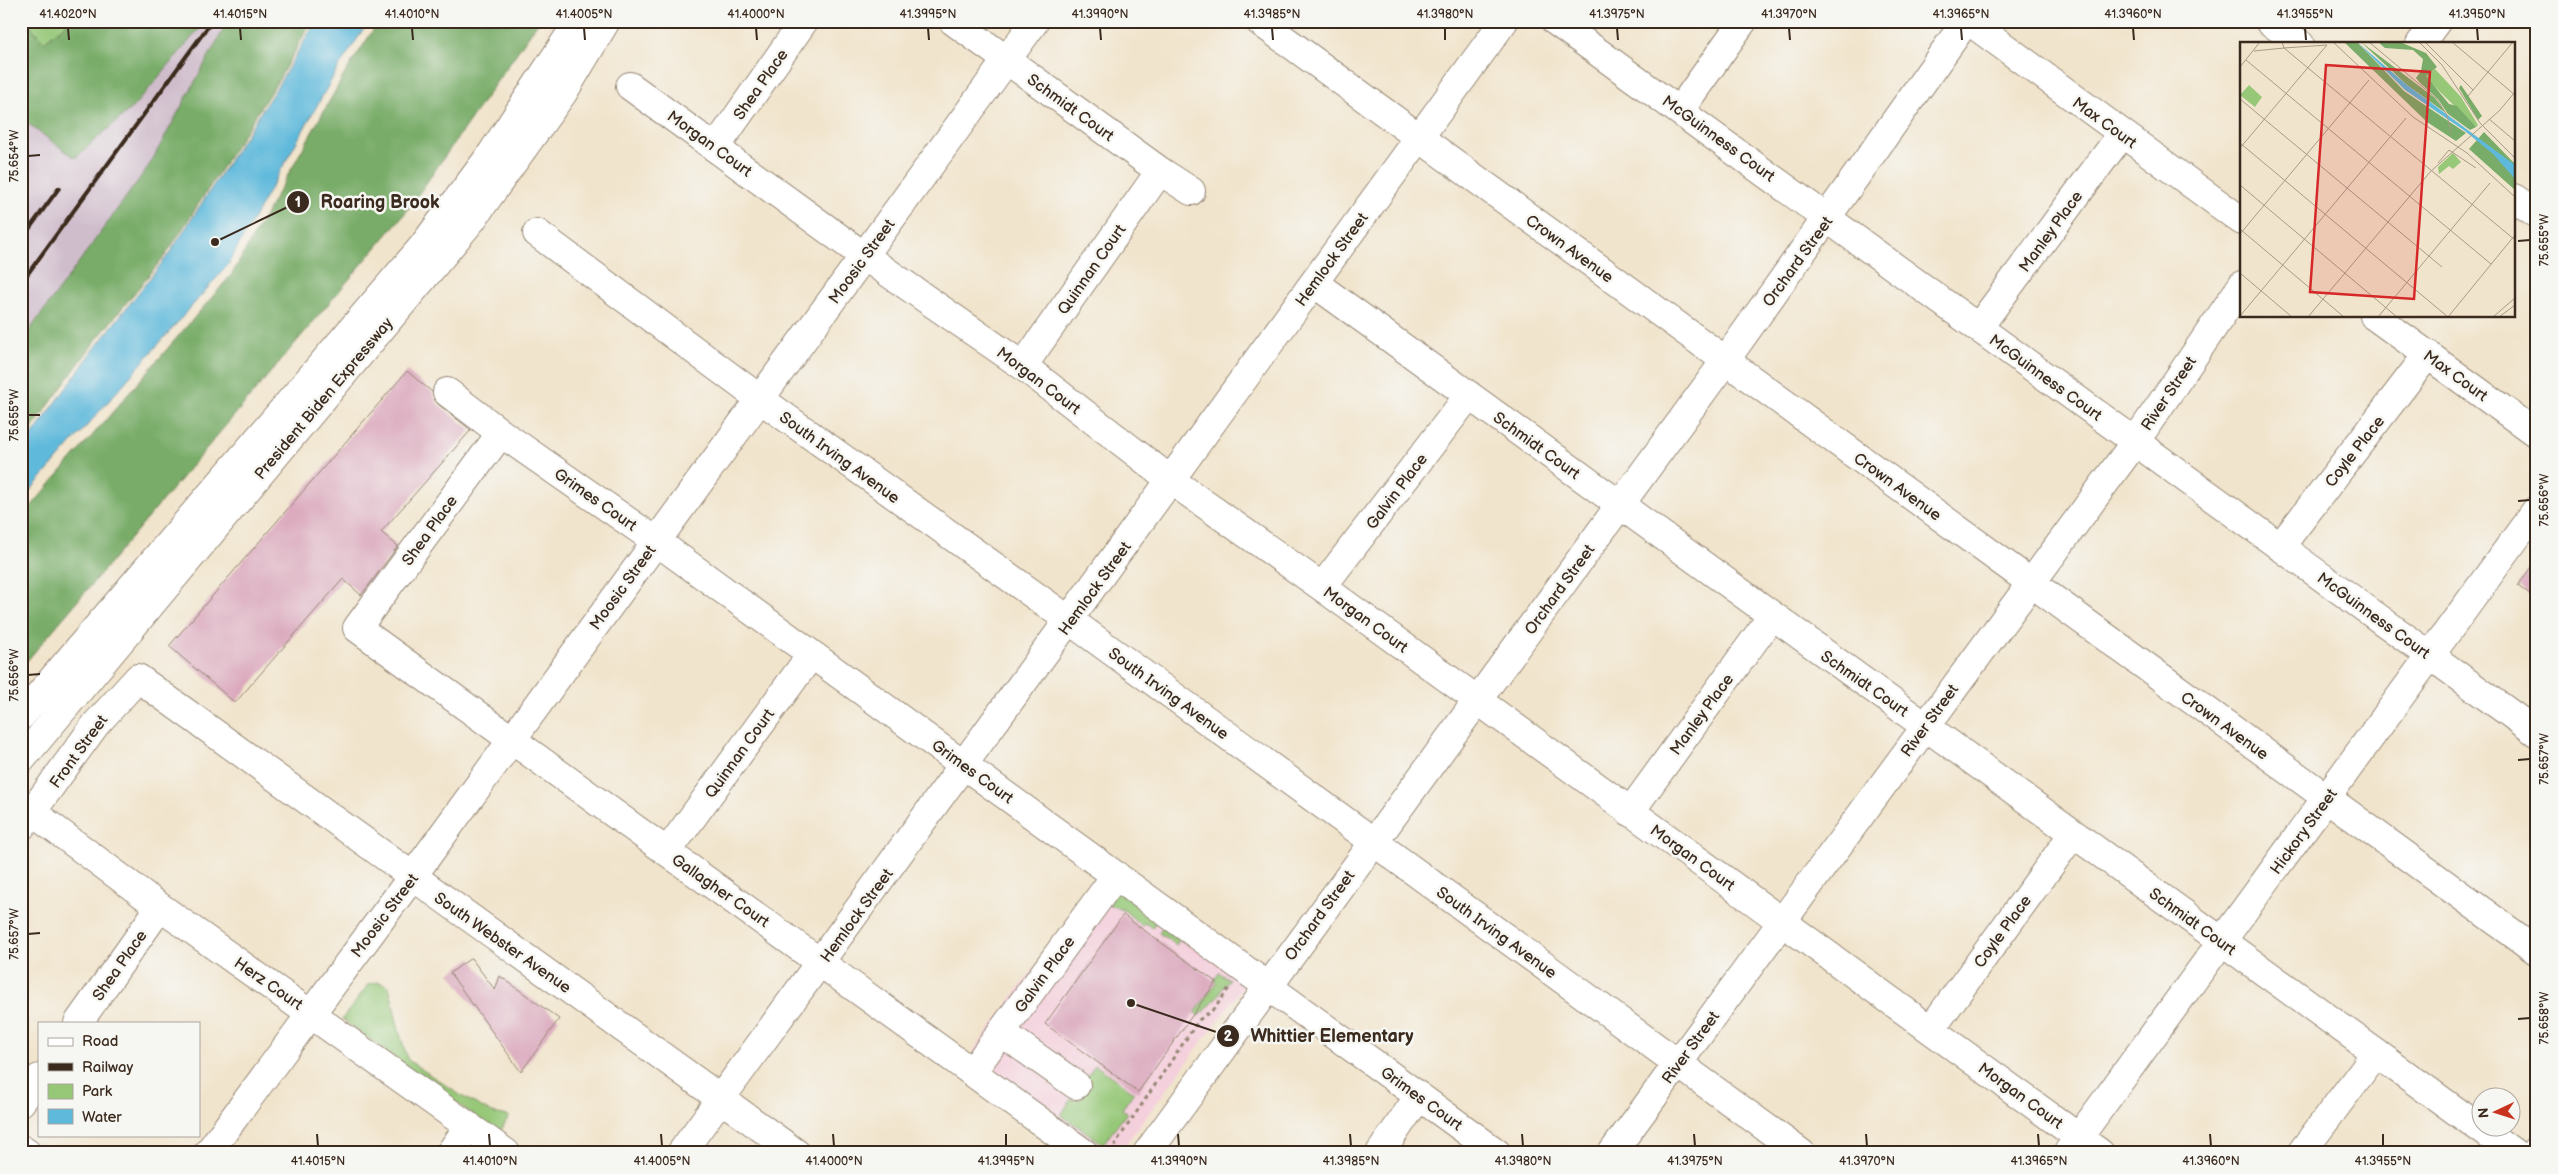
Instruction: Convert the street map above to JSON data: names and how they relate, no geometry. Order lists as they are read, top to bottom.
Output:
{
  "streets": {
    "main road": [
      "Shea Place",
      "Schmidt Court",
      "Max Court",
      "McGuinness Court",
      "Morgan Court",
      "Manley Place",
      "Crown Avenue",
      "Hemlock Street",
      "Moosic Street",
      "Orchard Street",
      "Quinnan Court",
      "River Street",
      "President Biden Expressway",
      "Coyle Place",
      "South Irving Avenue",
      "Galvin Place",
      "Grimes Court",
      "Front Street",
      "Hickory Street",
      "Gallagher Court",
      "South Webster Avenue",
      "Herz Court"
    ]
  },
  "crossings": [
    ["Shea Place", "Morgan Court"],
    ["Shea Place", "Grimes Court"],
    ["Shea Place", "Gallagher Court"],
    ["Shea Place", "Herz Court"],
    ["Schmidt Court", "Manley Place"],
    ["Schmidt Court", "Hemlock Street"],
    ["Schmidt Court", "Moosic Street"],
    ["Schmidt Court", "Orchard Street"],
    ["Schmidt Court", "Quinnan Court"],
    ["Schmidt Court", "River Street"],
    ["Schmidt Court", "Coyle Place"],
    ["Schmidt Court", "Galvin Place"],
    ["Schmidt Court", "Hickory Street"],
    ["Max Court", "Manley Place"],
    ["Max Court", "Orchard Street"],
    ["Max Court", "Coyle Place"],
    ["McGuinness Court", "Manley Place"],
    ["McGuinness Court", "Orchard Street"],
    ["McGuinness Court", "River Street"],
    ["McGuinness Court", "Coyle Place"],
    ["McGuinness Court", "Hickory Street"],
    ["Morgan Court", "Manley Place"],
    ["Morgan Court", "Hemlock Street"],
    ["Morgan Court", "Moosic Street"],
    ["Morgan Court", "Orchard Street"],
    ["Morgan Court", "Quinnan Court"],
    ["Morgan Court", "River Street"],
    ["Morgan Court", "Coyle Place"],
    ["Morgan Court", "Galvin Place"],
    ["Morgan Court", "Hickory Street"],
    ["Crown Avenue", "Hemlock Street"],
    ["Crown Avenue", "Orchard Street"],
    ["Crown Avenue", "River Street"],
    ["Crown Avenue", "Hickory Street"],
    ["Hemlock Street", "South Irving Avenue"],
    ["Hemlock Street", "Grimes Court"],
    ["Hemlock Street", "Gallagher Court"],
    ["Hemlock Street", "South Webster Avenue"],
    ["Moosic Street", "South Irving Avenue"],
    ["Moosic Street", "Grimes Court"],
    ["Moosic Street", "Gallagher Court"],
    ["Moosic Street", "South Webster Avenue"],
    ["Moosic Street", "Herz Court"],
    ["Orchard Street", "South Irving Avenue"],
    ["Orchard Street", "Grimes Court"],
    ["Quinnan Court", "Grimes Court"],
    ["Quinnan Court", "Gallagher Court"],
    ["River Street", "South Irving Avenue"],
    ["Galvin Place", "Grimes Court"],
    ["Galvin Place", "Gallagher Court"],
    ["Front Street", "South Webster Avenue"],
    ["Front Street", "Herz Court"]
  ],
  "places": ["Roaring Brook", "Whittier Elementary"],
  "legend": [
    "Road",
    "Railway",
    "Park",
    "Water"
  ],
  "north": "left",
  "coordinates": [
    "41.4020°N",
    "41.4015°N",
    "41.4010°N",
    "41.4005°N",
    "41.4000°N",
    "41.3995°N",
    "41.3990°N",
    "41.3985°N",
    "41.3980°N",
    "41.3975°N",
    "41.3970°N",
    "41.3965°N",
    "41.3960°N",
    "41.3955°N",
    "41.3950°N",
    "75.654°W",
    "75.655°W",
    "75.656°W",
    "75.657°W",
    "75.658°W"
  ]
}
